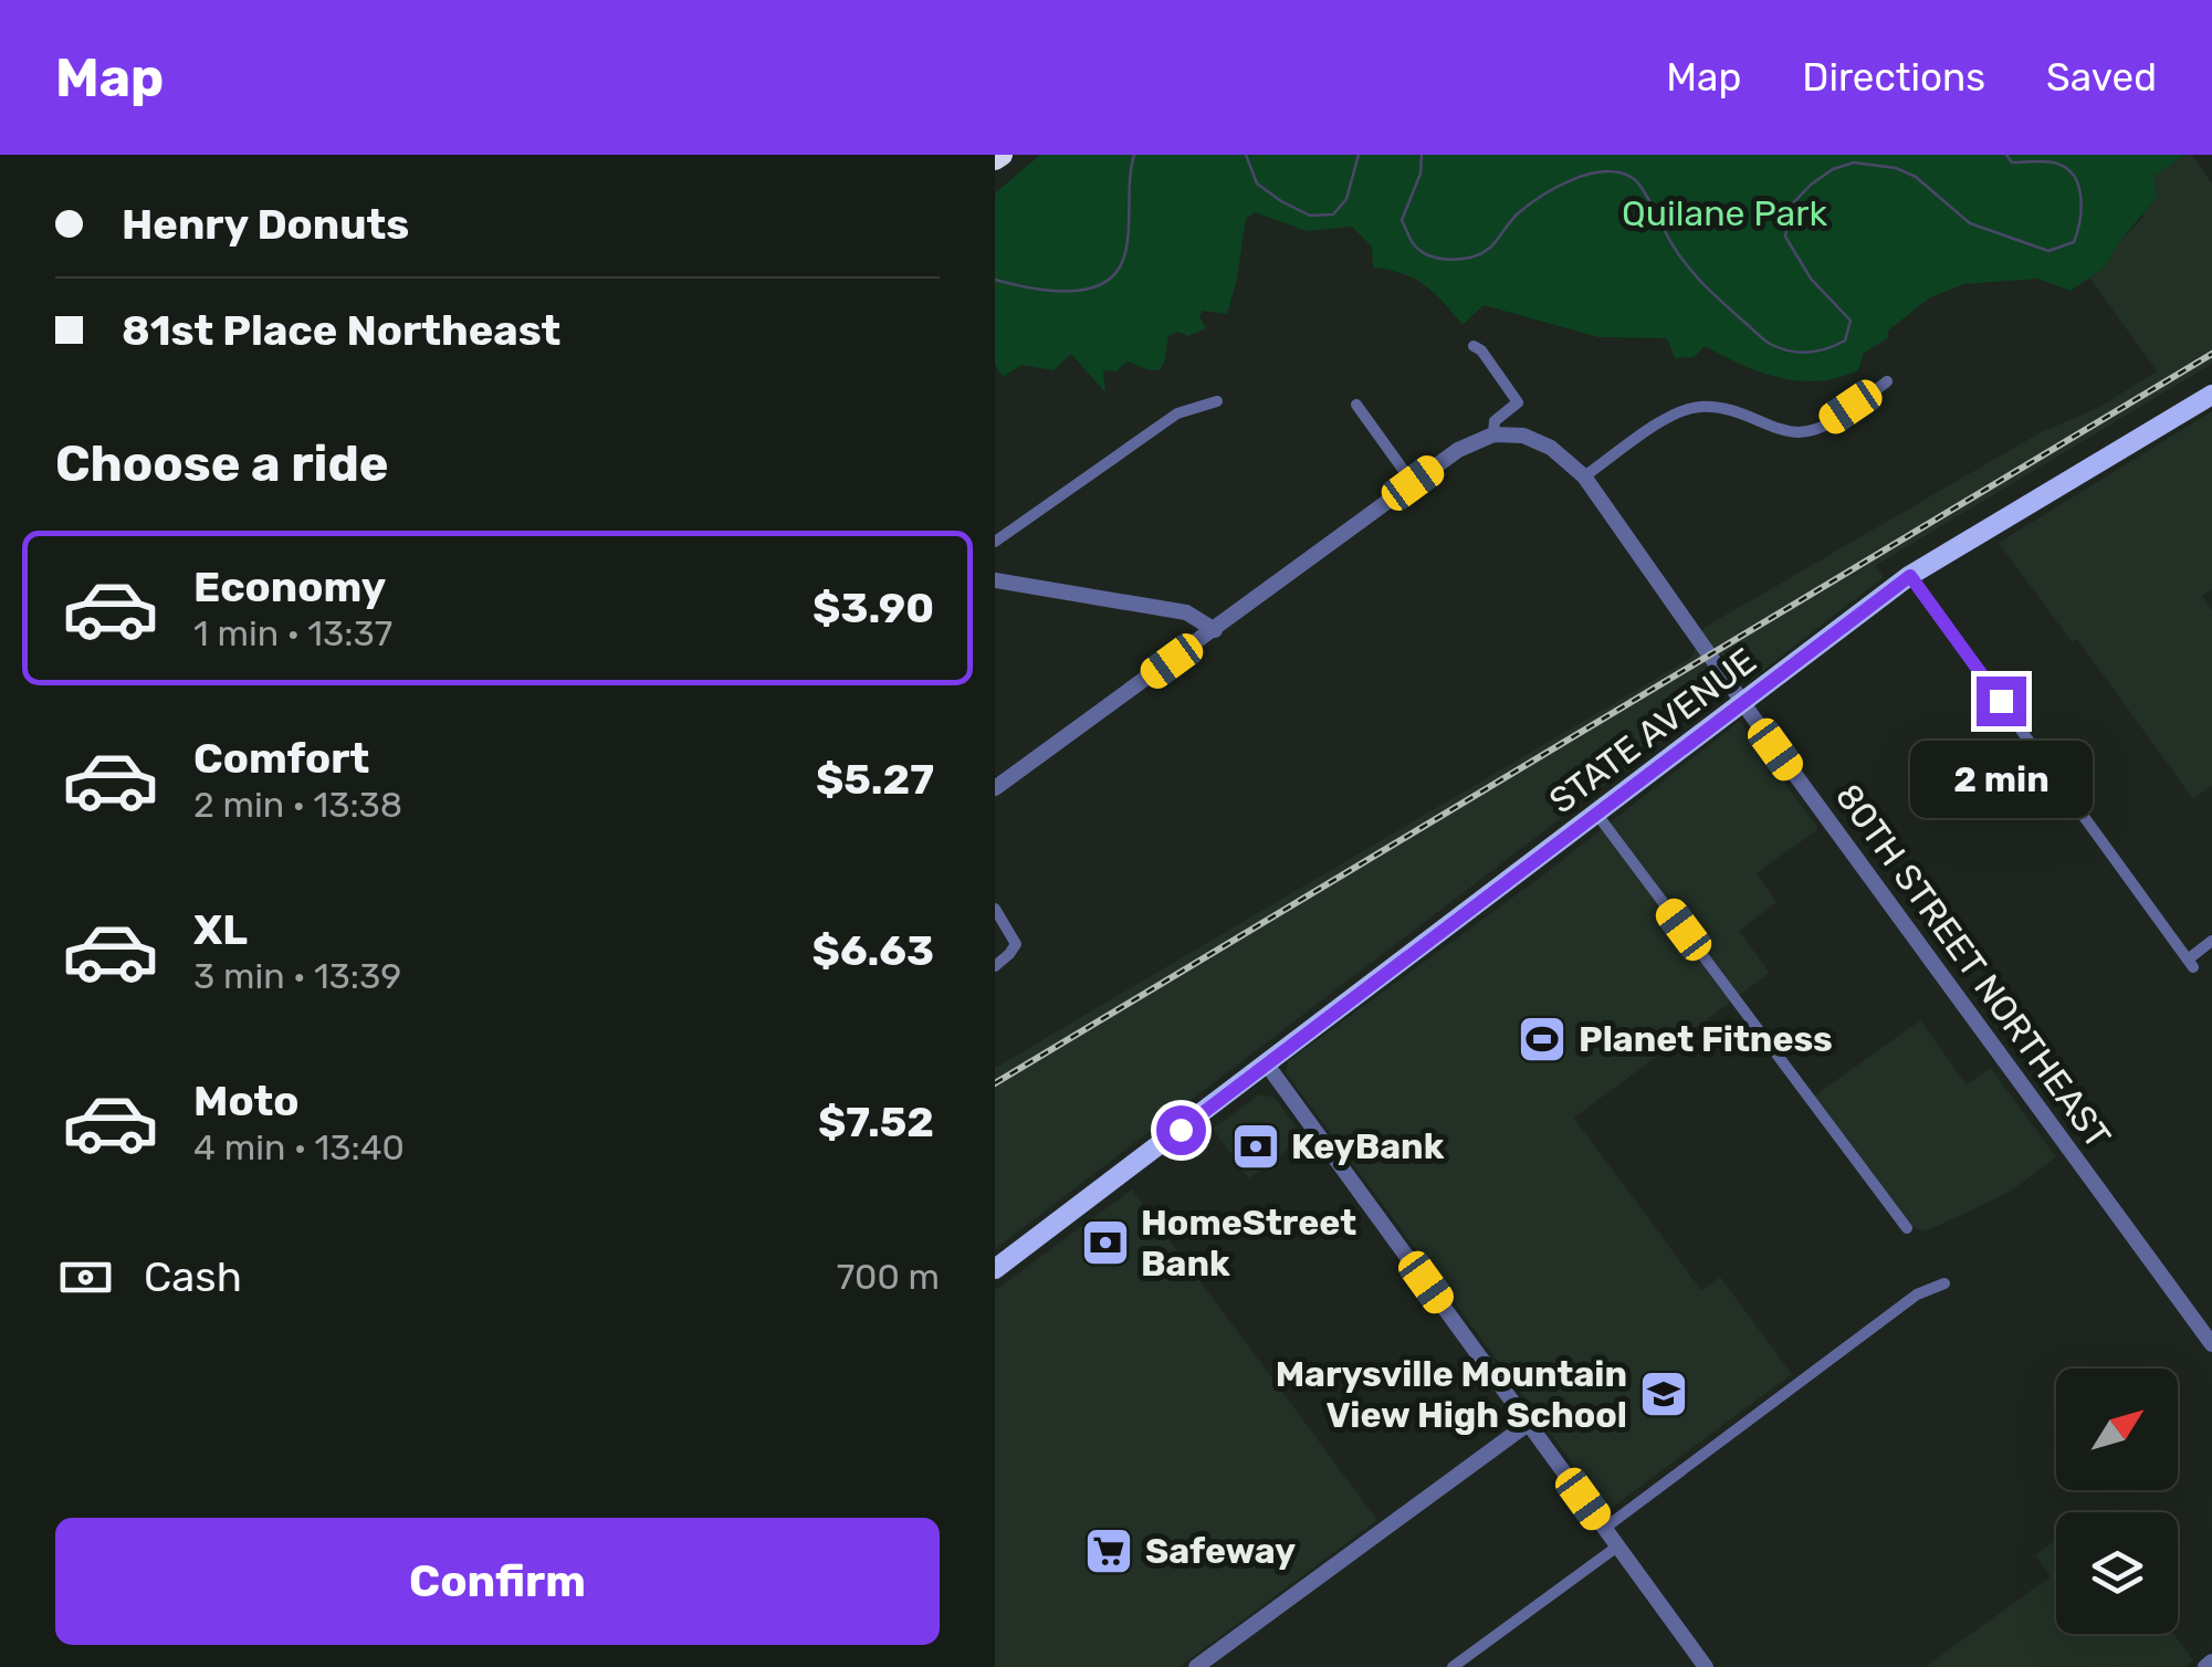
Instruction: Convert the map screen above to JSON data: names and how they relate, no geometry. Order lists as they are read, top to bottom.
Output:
{
  "streets": {
    "main road": ["STATE AVENUE"],
    "street": ["80TH STREET NORTHEAST"]
  },
  "crossings": [
    ["STATE AVENUE", "80TH STREET NORTHEAST"]
  ],
  "parks": ["Quilane Park"],
  "places": {
    "sports": ["Planet Fitness"],
    "bank": ["KeyBank", "HomeStreet Bank"],
    "school or university": ["Marysville Mountain View High School"],
    "supermarket": ["Safeway"]
  },
  "north": "top right",
  "page": {
    "header": "Map",
    "nav": ["Map", "Directions", "Saved"],
    "banner": ["Henry Donuts", "81st Place Northeast"],
    "heading": "Choose a ride",
    "list": [
      {
        "name": "Economy",
        "note": "1 min · 13:37",
        "value": "$3.90"
      },
      {
        "name": "Comfort",
        "note": "2 min · 13:38",
        "value": "$5.27"
      },
      {
        "name": "XL",
        "note": "3 min · 13:39",
        "value": "$6.63"
      },
      {
        "name": "Moto",
        "note": "4 min · 13:40",
        "value": "$7.52"
      }
    ],
    "bubble": "2 min",
    "pay": ["Cash", "700 m"],
    "buttons": "Confirm"
  }
}
